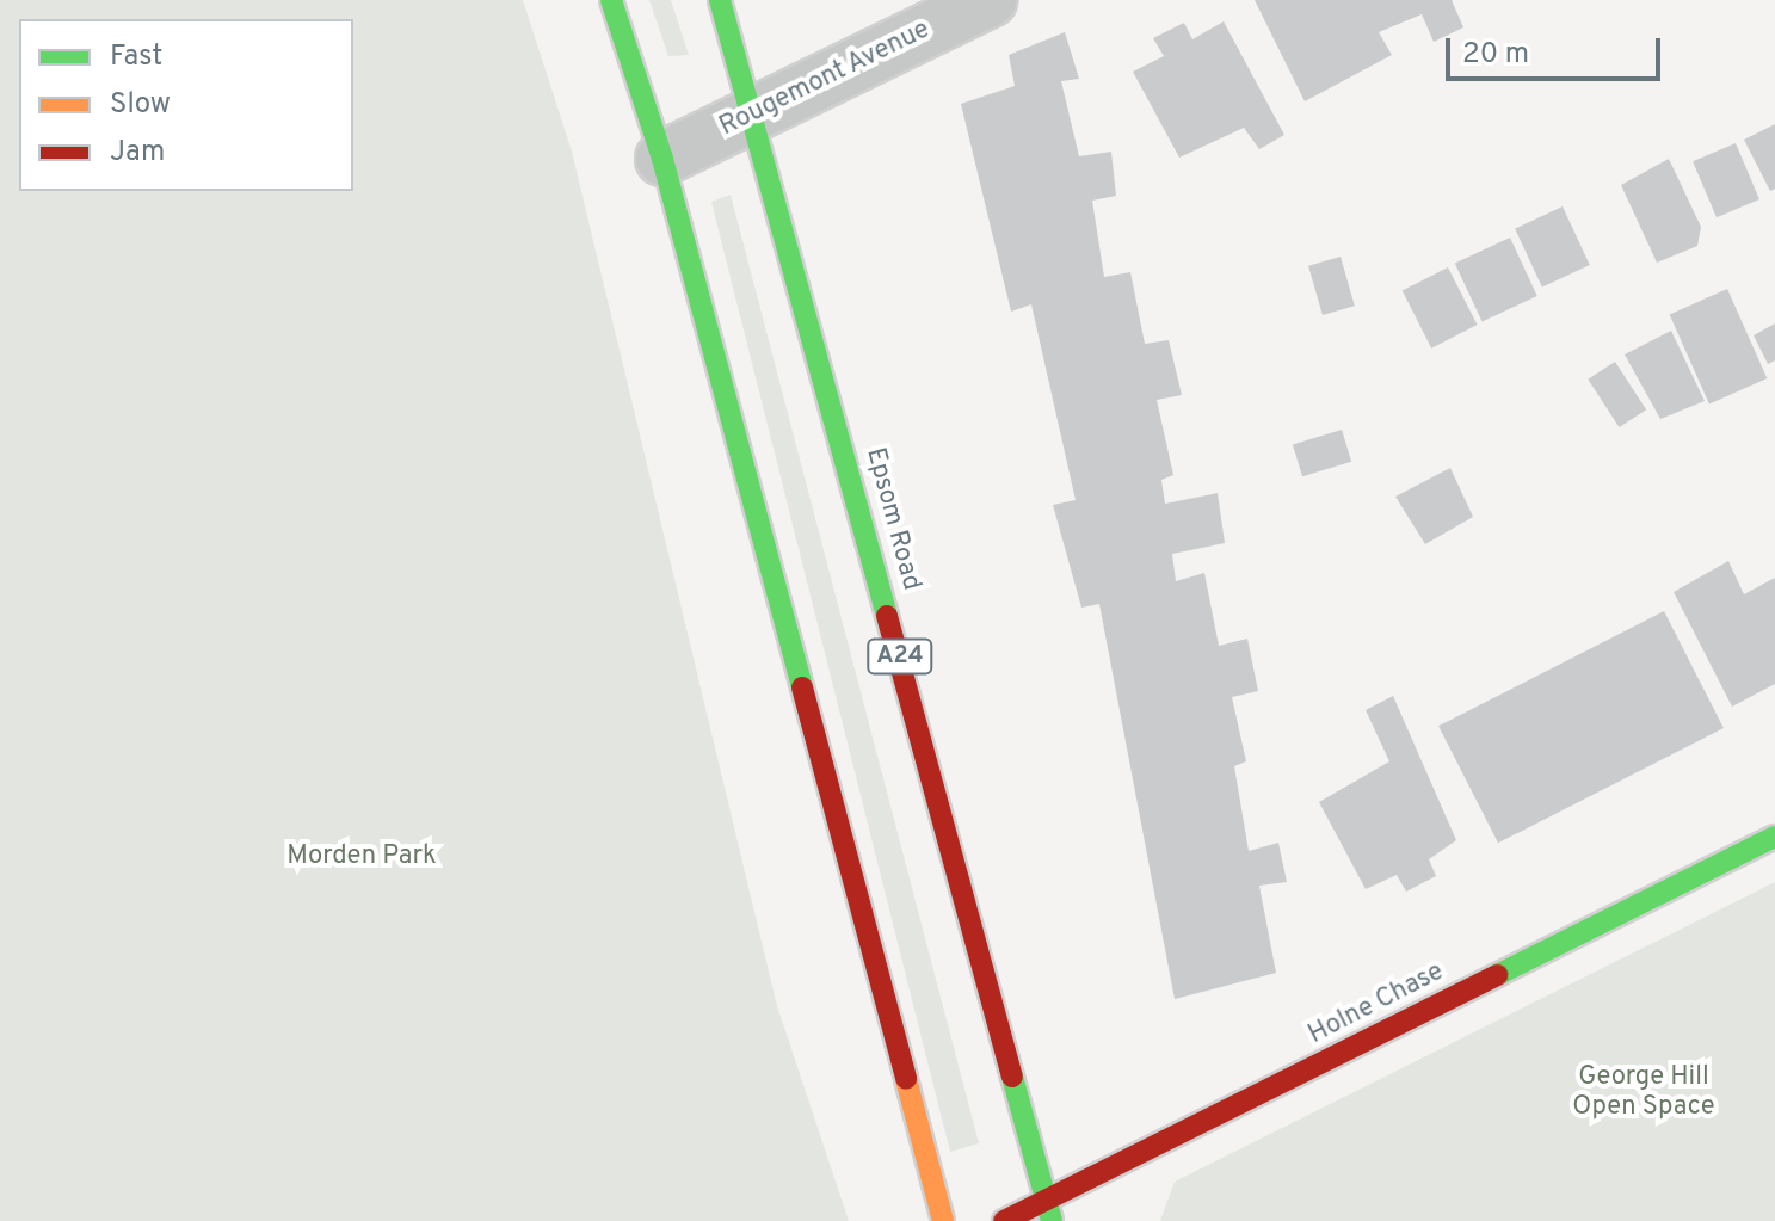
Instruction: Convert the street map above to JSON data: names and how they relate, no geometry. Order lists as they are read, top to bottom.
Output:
{
  "streets": {
    "main road": ["Epsom Road", "A24", "Holne Chase"],
    "street": ["Rougemont Avenue"]
  },
  "crossings": [
    ["Rougemont Avenue", "Epsom Road"],
    ["Epsom Road", "Holne Chase"]
  ],
  "parks": ["Morden Park", "George Hill Open Space"],
  "legend": ["Fast", "Slow", "Jam"],
  "scale_bar": "20 m"
}
